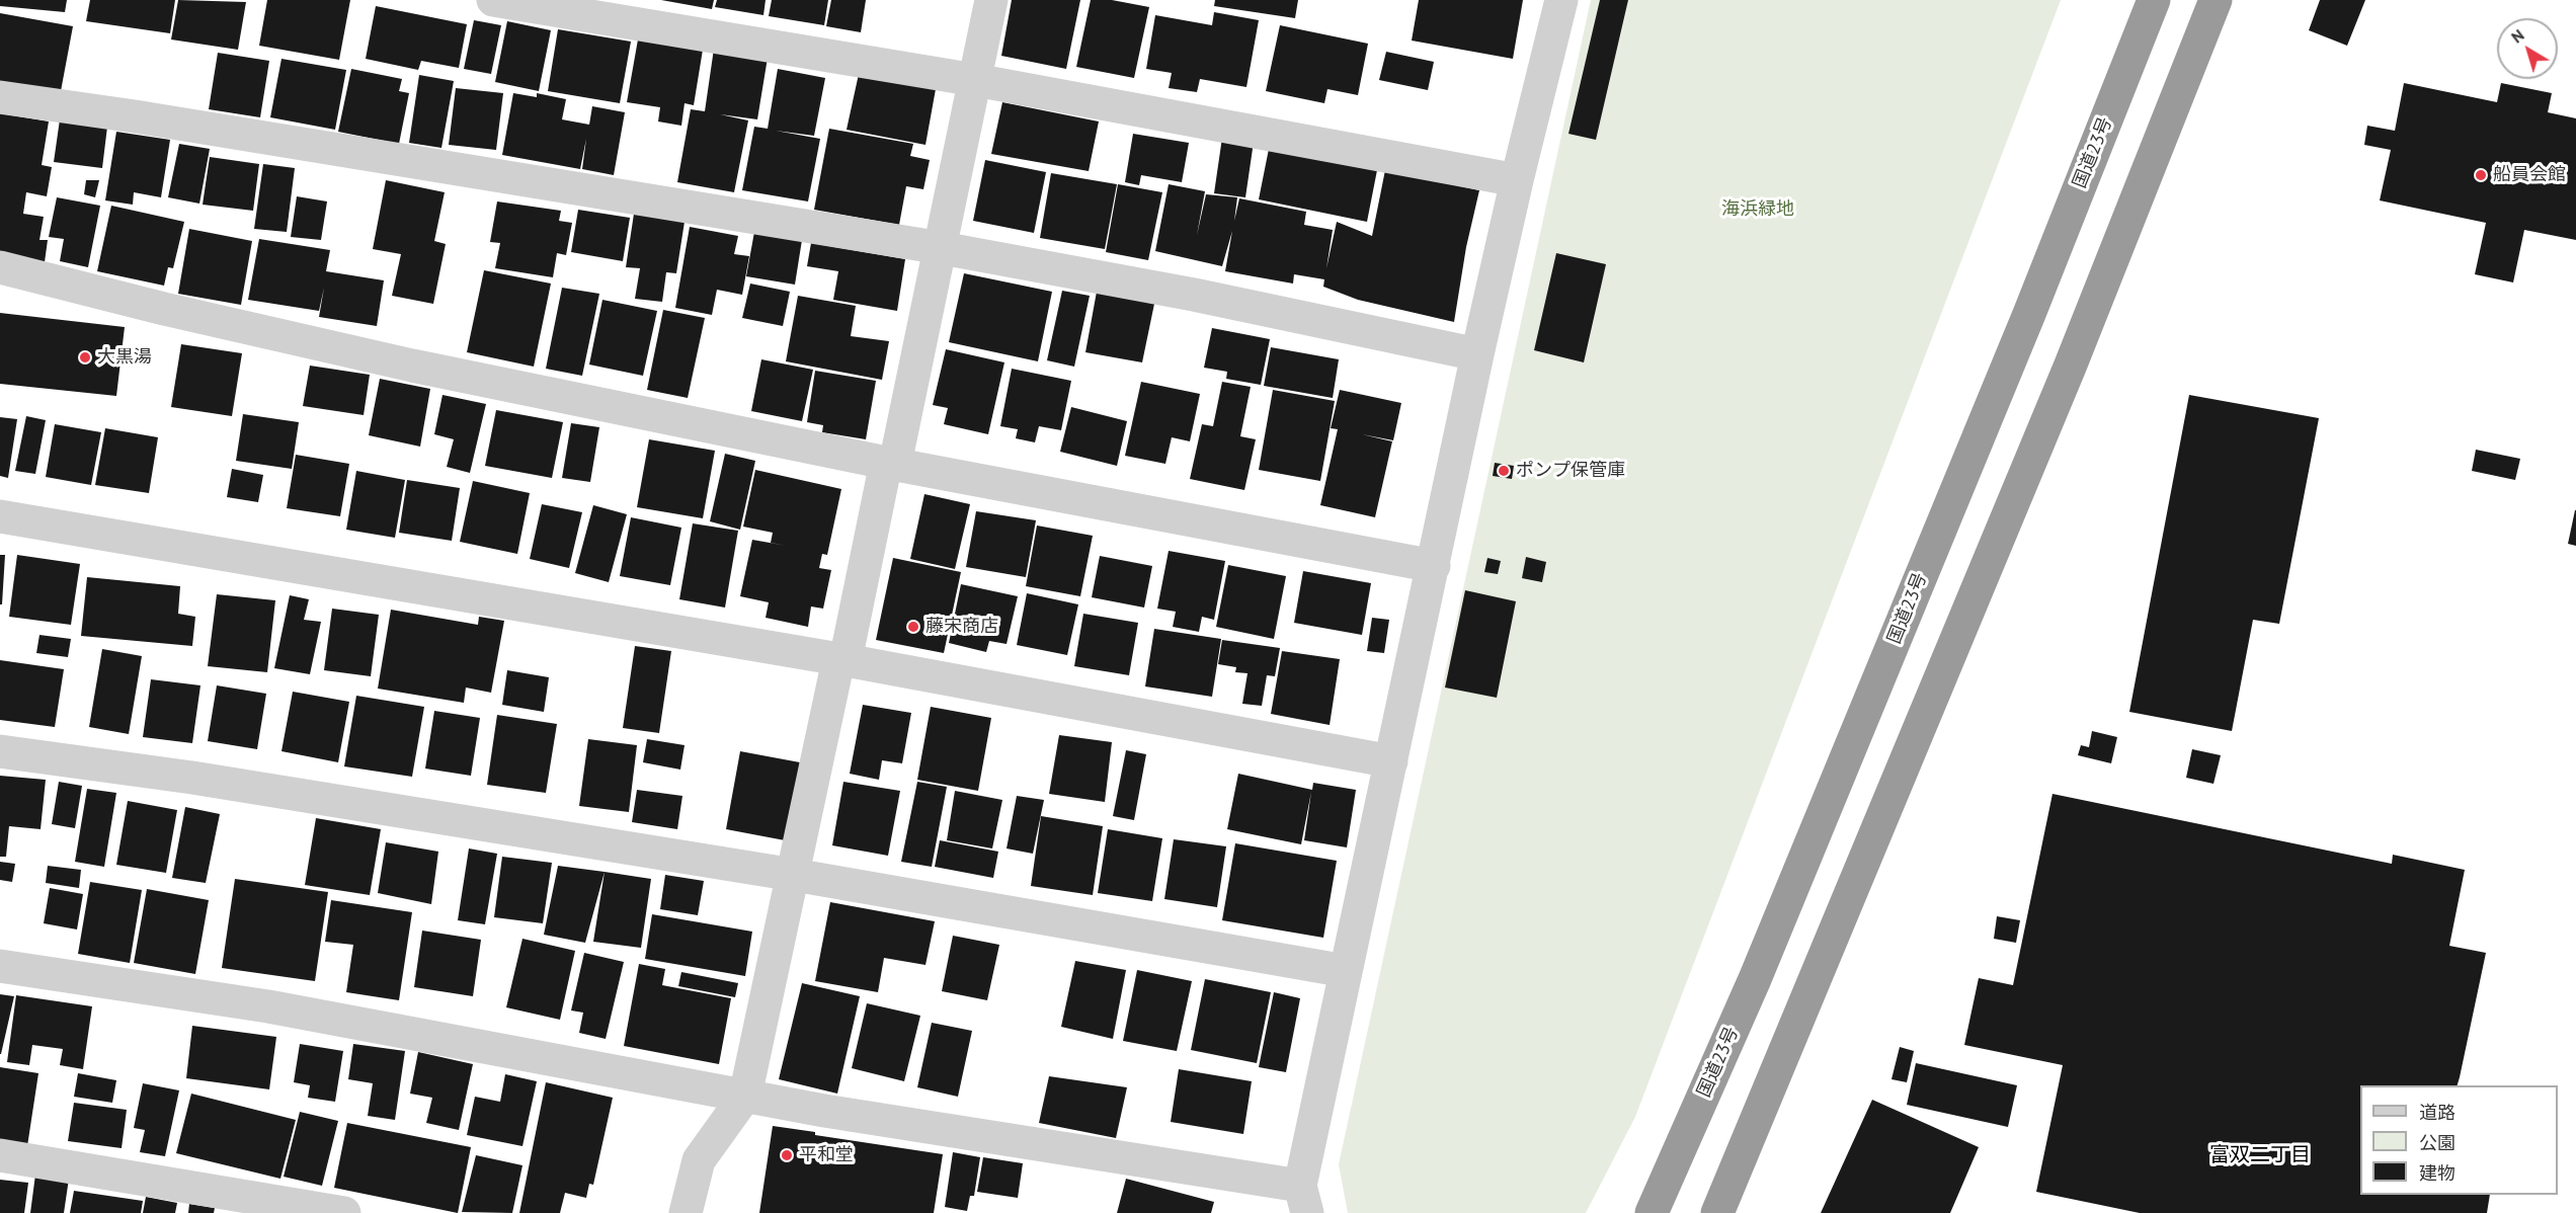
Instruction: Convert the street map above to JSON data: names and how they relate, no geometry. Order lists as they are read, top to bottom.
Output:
{
  "streets": {
    "highway": ["国道23号"]
  },
  "districts": ["富双二丁目"],
  "parks": ["海浜緑地"],
  "places": [
    "船員会館",
    "大黒湯",
    "ポンプ保管庫",
    "藤宋商店",
    "平和堂"
  ],
  "legend": ["道路", "公園", "建物"],
  "north": "top left"
}
